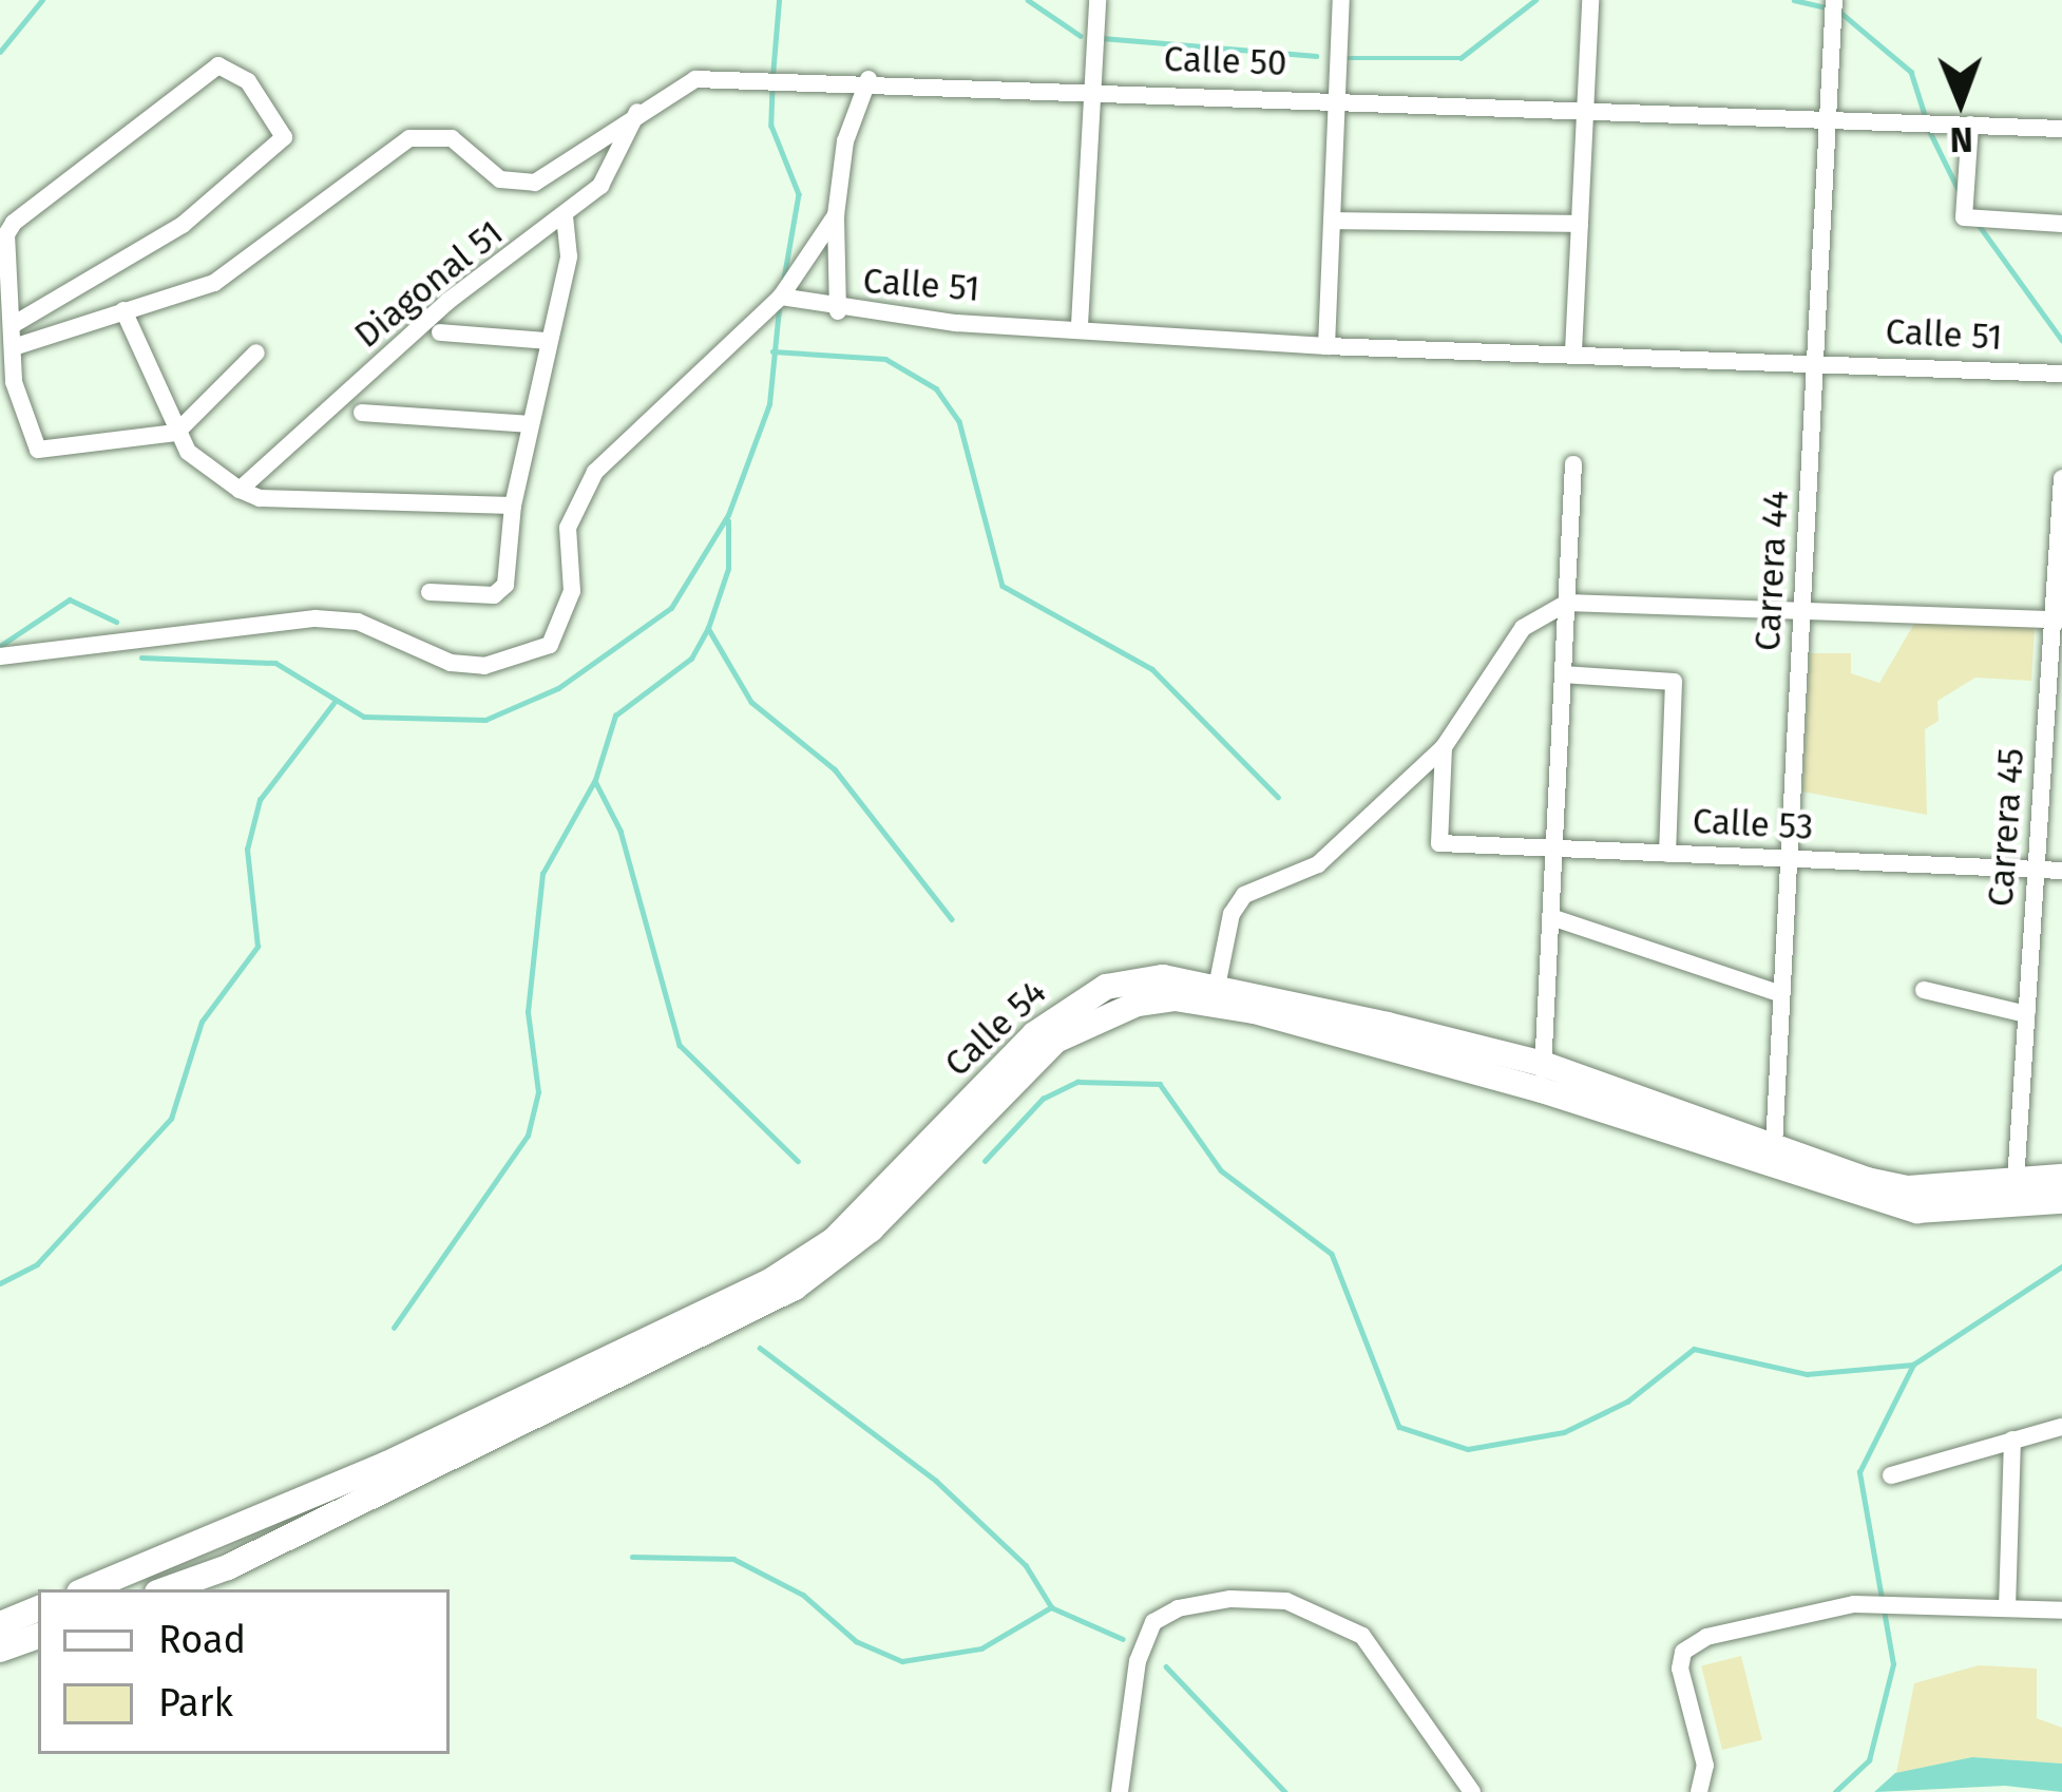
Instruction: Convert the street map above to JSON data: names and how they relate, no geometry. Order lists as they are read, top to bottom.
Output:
{
  "streets": {
    "main road": ["Calle 54"],
    "street": [
      "Calle 50",
      "Diagonal 51",
      "Calle 51",
      "Carrera 44",
      "Calle 53",
      "Carrera 45"
    ]
  },
  "crossings": [
    ["Calle 50", "Diagonal 51"],
    ["Calle 50", "Carrera 44"],
    ["Calle 51", "Carrera 44"],
    ["Carrera 44", "Calle 53"],
    ["Carrera 44", "Calle 54"],
    ["Calle 53", "Carrera 45"],
    ["Carrera 45", "Calle 54"]
  ],
  "legend": ["Road", "Park"],
  "north": "bottom"
}
